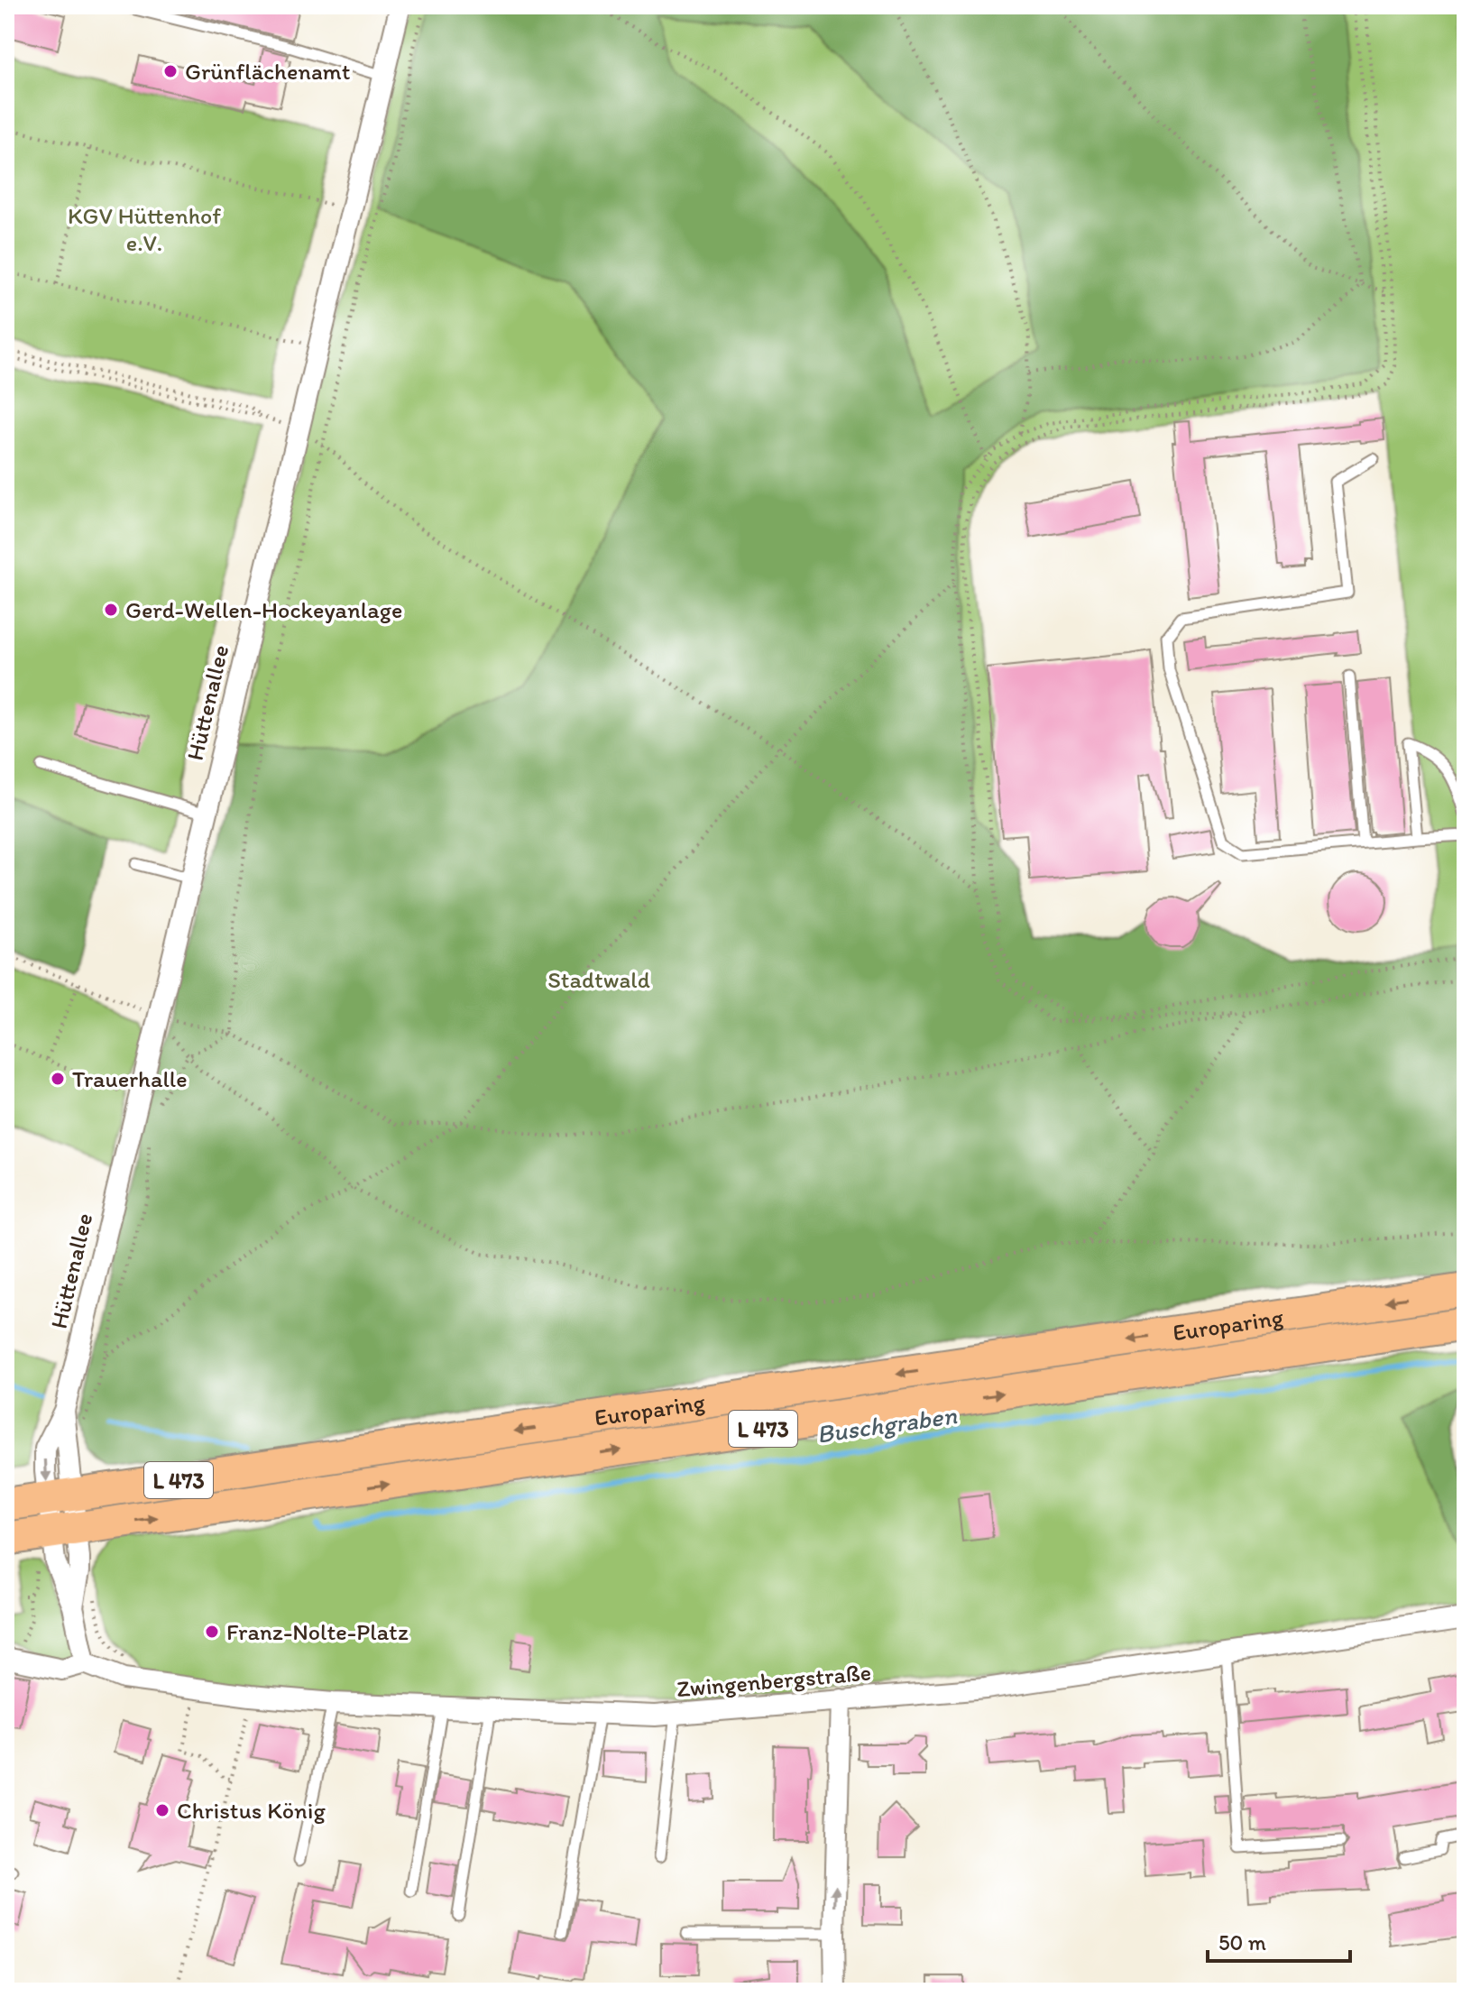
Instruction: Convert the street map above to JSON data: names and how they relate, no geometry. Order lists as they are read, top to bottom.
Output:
{
  "streets": {
    "main road": ["Europaring", "L 473"],
    "street": ["Hüttenallee", "Zwingenbergstraße"]
  },
  "crossings": [
    ["Hüttenallee", "Europaring"]
  ],
  "water": ["Buschgraben"],
  "parks": ["KGV Hüttenhof e.V.", "Stadtwald"],
  "places": [
    "Grünflächenamt",
    "Gerd-Wellen-Hockeyanlage",
    "Trauerhalle",
    "Franz-Nolte-Platz",
    "Christus König"
  ],
  "scale_bar": "50 m"
}
